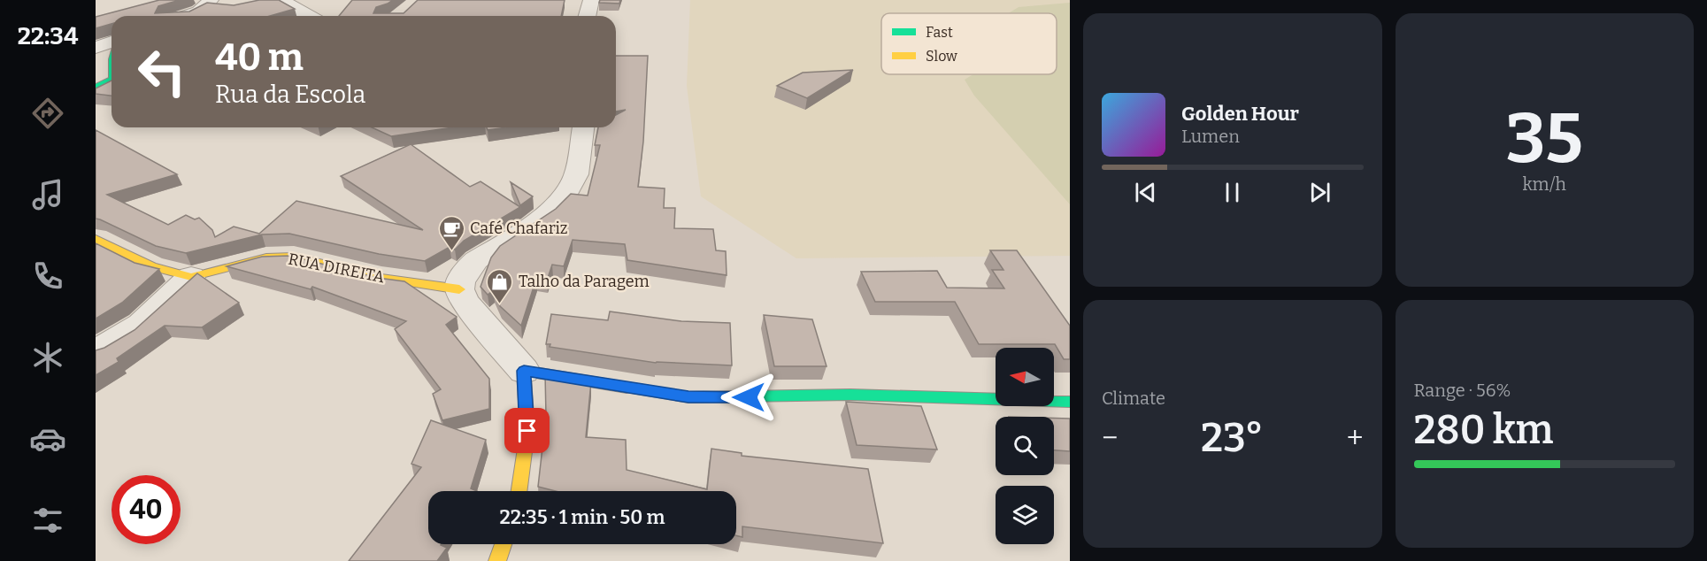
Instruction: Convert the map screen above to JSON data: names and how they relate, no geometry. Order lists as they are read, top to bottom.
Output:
{
  "streets": {
    "street": ["RUA DIREITA"]
  },
  "places": {
    "cafe": ["Café Chafariz"],
    "shop": ["Talho da Paragem"]
  },
  "legend": ["Fast", "Slow"],
  "north": "left",
  "page": {
    "tabs": "22:34",
    "tile": [
      ["35", "km/h"],
      "Climate",
      ["Range · 56%", "280 km"]
    ],
    "turn": ["40 m", "Rua da Escola"],
    "song": ["Golden Hour", "Lumen"],
    "heat": ["−", "23°", "+"],
    "limit": "40",
    "trip": "22:35 · 1 min · 50 m"
  }
}
